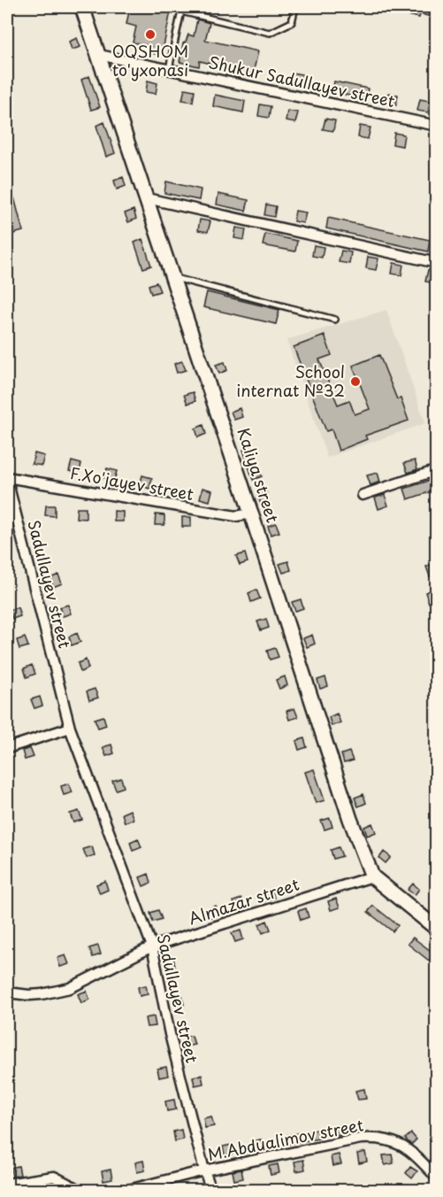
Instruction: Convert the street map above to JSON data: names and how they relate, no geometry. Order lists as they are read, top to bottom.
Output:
{
  "streets": {
    "main road": ["Kaliya street"],
    "street": [
      "Shukur Sadullayev street",
      "F.Хo'jayev street",
      "Sadullayev street",
      "Almazar street",
      "M.Abdualimov street"
    ]
  },
  "crossings": [
    ["Shukur Sadullayev street", "Kaliya street"],
    ["Kaliya street", "F.Хo'jayev street"],
    ["Kaliya street", "Almazar street"],
    ["F.Хo'jayev street", "Sadullayev street"],
    ["Sadullayev street", "Almazar street"],
    ["Sadullayev street", "M.Abdualimov street"]
  ],
  "places": ["OQSHOM to'yxonasi", "School internat №32"]
}
